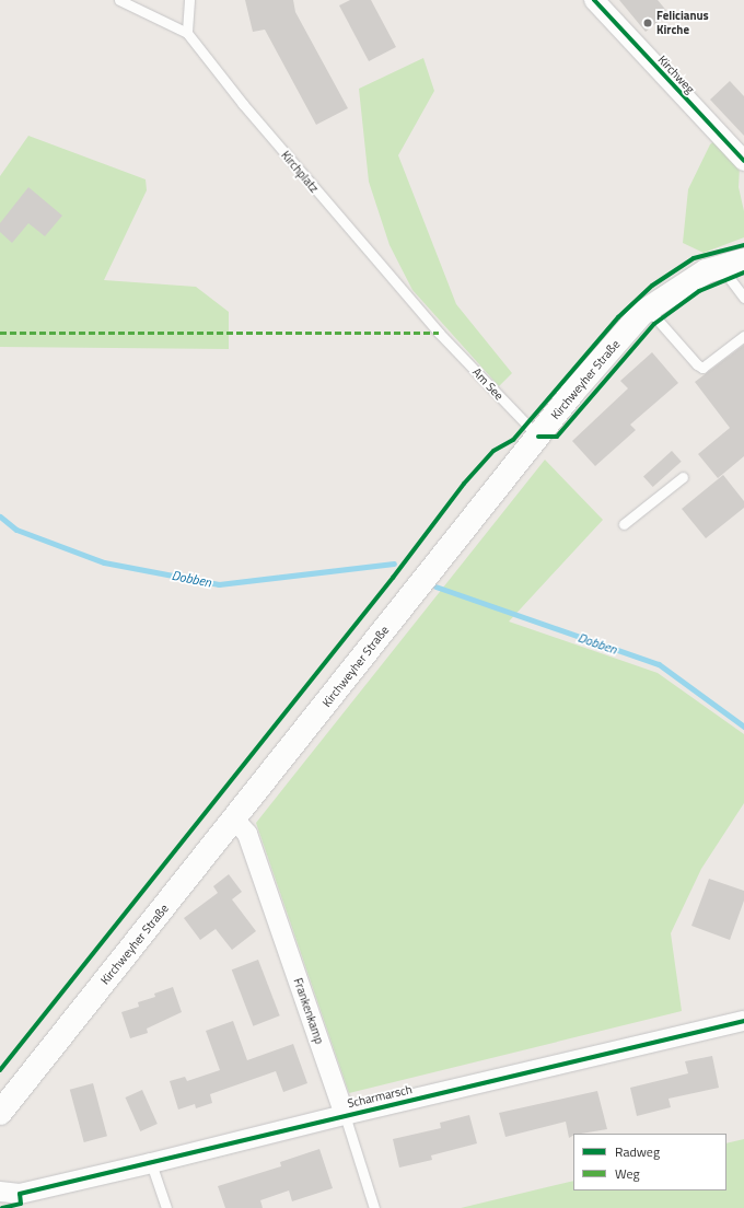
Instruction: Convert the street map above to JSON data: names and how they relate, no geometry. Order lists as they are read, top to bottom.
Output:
{
  "streets": {
    "main road": ["Kirchweyher Straße"],
    "street": ["Kirchweg", "Frankenkamp", "Scharmarsch"],
    "lane": ["Kirchplatz", "Am See"]
  },
  "crossings": [
    ["Kirchplatz", "Am See"],
    ["Kirchweyher Straße", "Am See"],
    ["Kirchweyher Straße", "Frankenkamp"],
    ["Frankenkamp", "Scharmarsch"]
  ],
  "water": ["Dobben"],
  "places": ["Felicianus Kirche"],
  "legend": ["Radweg", "Weg"]
}
